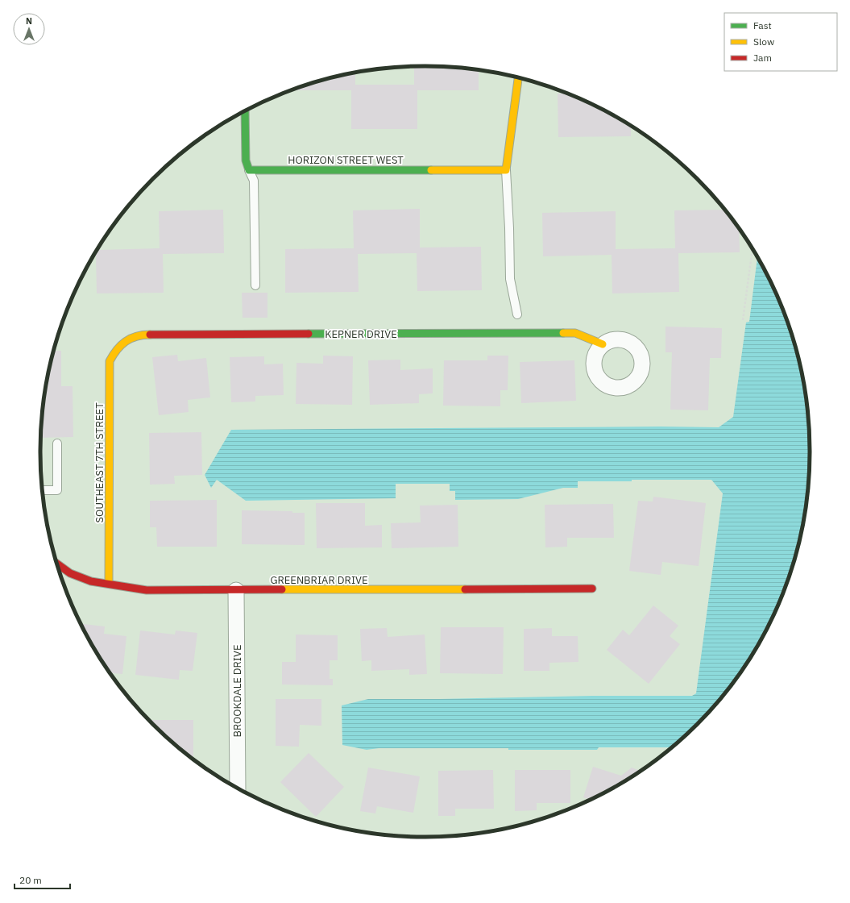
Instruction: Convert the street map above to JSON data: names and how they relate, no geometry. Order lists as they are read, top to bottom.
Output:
{
  "streets": {
    "street": [
      "HORIZON STREET WEST",
      "KEPNER DRIVE",
      "SOUTHEAST 7TH STREET",
      "GREENBRIAR DRIVE",
      "BROOKDALE DRIVE"
    ]
  },
  "crossings": [
    ["KEPNER DRIVE", "SOUTHEAST 7TH STREET"],
    ["SOUTHEAST 7TH STREET", "GREENBRIAR DRIVE"],
    ["GREENBRIAR DRIVE", "BROOKDALE DRIVE"]
  ],
  "legend": ["Fast", "Slow", "Jam"],
  "scale_bar": "20 m",
  "north": "top"
}
